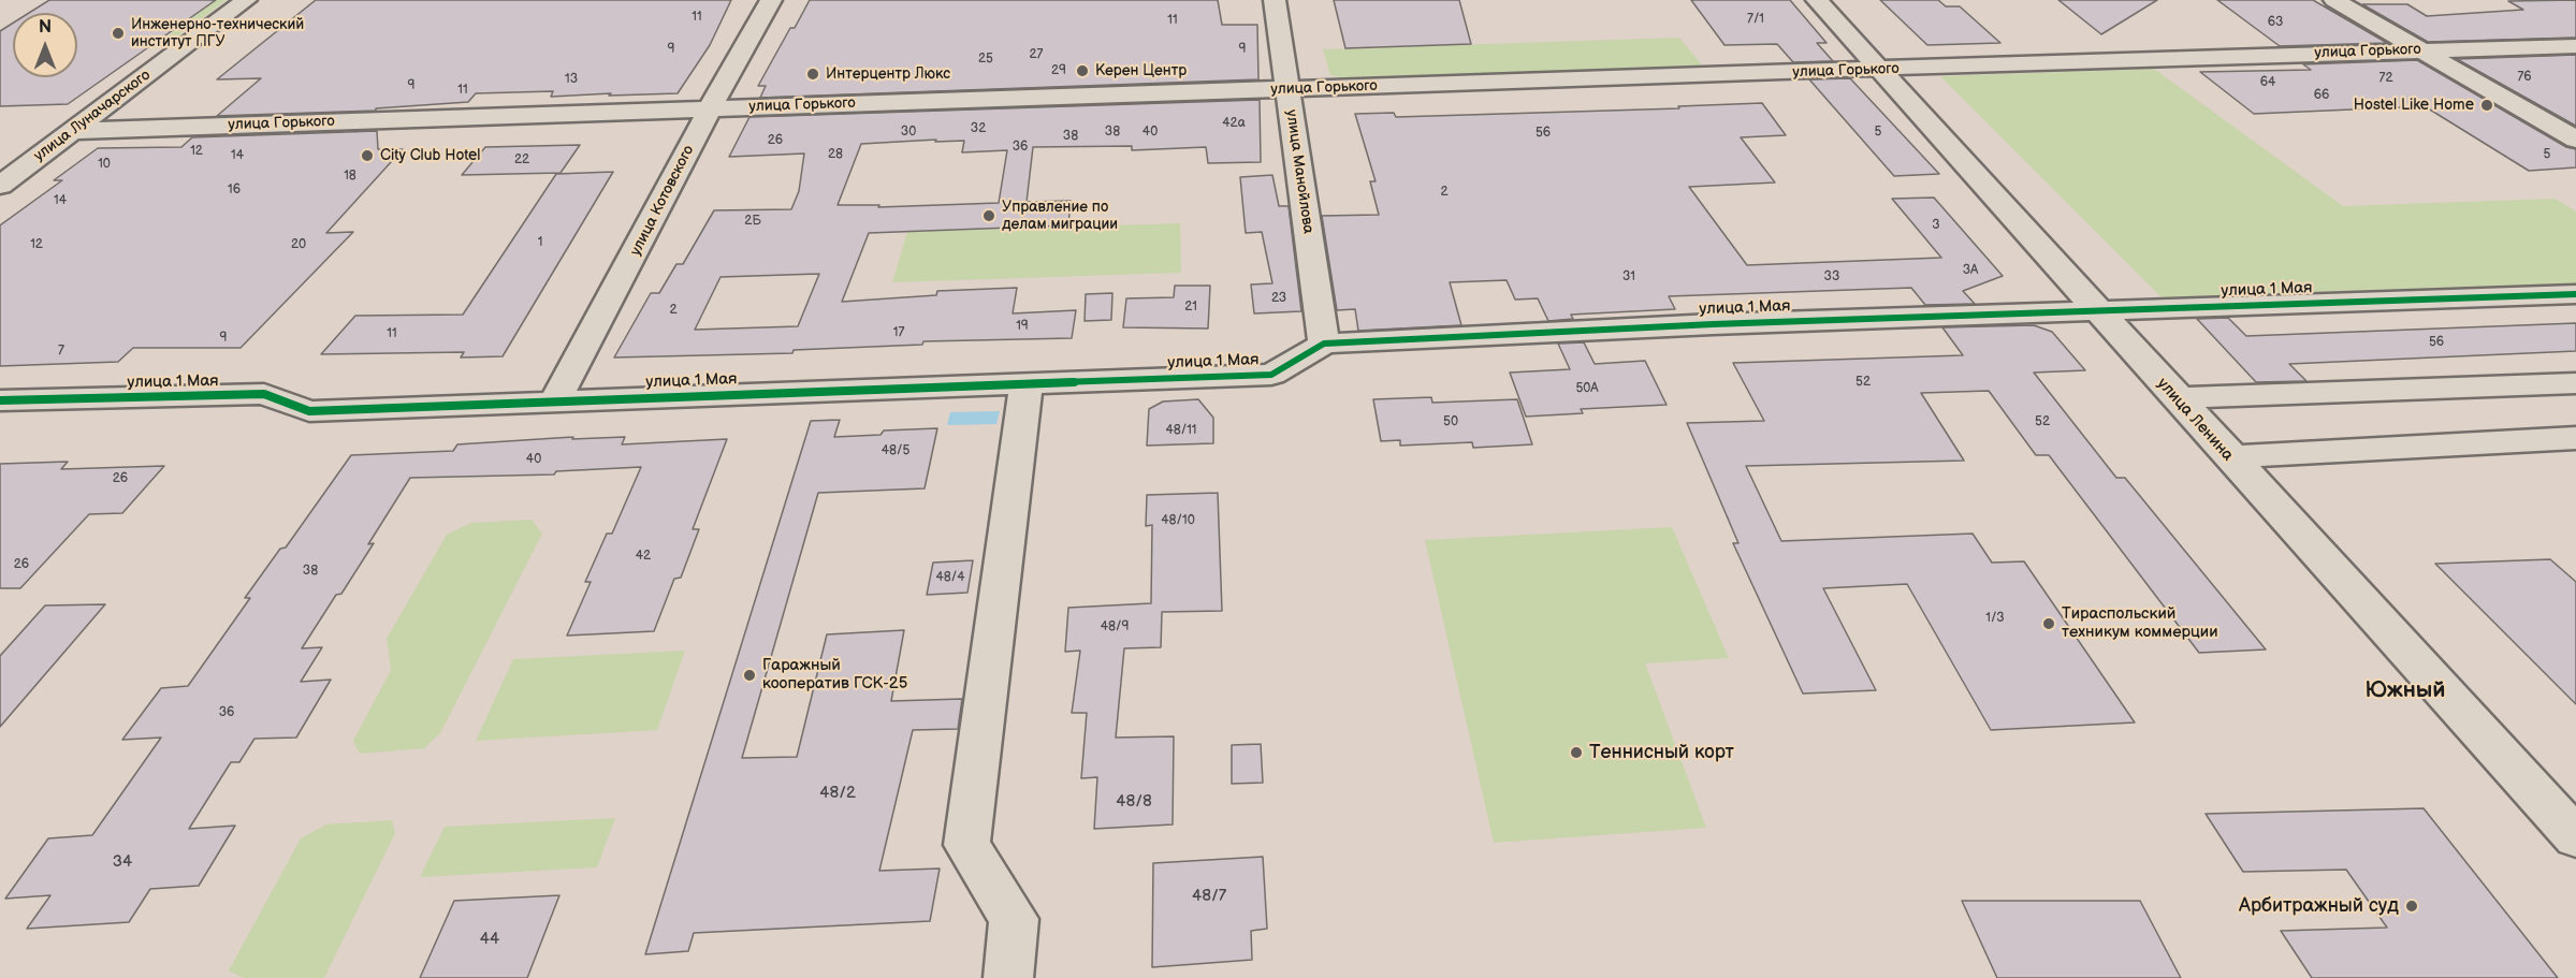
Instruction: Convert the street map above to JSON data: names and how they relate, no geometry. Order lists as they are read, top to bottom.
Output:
{
  "streets": {
    "street": [
      "улица Горького",
      "улица Луначарского",
      "улица Манойлова",
      "улица Котовского",
      "улица 1 Мая",
      "улица Ленина"
    ]
  },
  "crossings": [
    ["улица Горького", "улица Луначарского"],
    ["улица Горького", "улица Манойлова"],
    ["улица Горького", "улица Котовского"],
    ["улица Горького", "улица Ленина"],
    ["улица Манойлова", "улица 1 Мая"],
    ["улица Котовского", "улица 1 Мая"],
    ["улица 1 Мая", "улица Ленина"]
  ],
  "districts": ["Южный"],
  "places": [
    "Инженерно-технический институт ПГУ",
    "Керен Центр",
    "Интерцентр Люкс",
    "Hostel Like Home",
    "City Club Hotel",
    "Управление по делам миграции",
    "Тираспольский техникум коммерции",
    "Гаражный кооператив ГСК-25",
    "Теннисный корт",
    "Арбитражный суд"
  ],
  "house_numbers": [
    "11",
    "7/1",
    "11",
    "63",
    "9",
    "9",
    "27",
    "25",
    "29",
    "76",
    "72",
    "13",
    "64",
    "9",
    "11",
    "66",
    "42а",
    "32",
    "30",
    "38",
    "40",
    "5",
    "56",
    "38",
    "26",
    "36",
    "12",
    "28",
    "5",
    "14",
    "22",
    "10",
    "18",
    "16",
    "2",
    "14",
    "2Б",
    "3",
    "1",
    "12",
    "20",
    "3А",
    "31",
    "33",
    "23",
    "21",
    "2",
    "19",
    "17",
    "11",
    "9",
    "56",
    "7",
    "52",
    "50А",
    "50",
    "52",
    "48/11",
    "48/5",
    "40",
    "26",
    "48/10",
    "42",
    "26",
    "38",
    "48/4",
    "1/3",
    "48/9",
    "36",
    "48/2",
    "48/8",
    "34",
    "48/7",
    "44"
  ],
  "north": "top"
}
